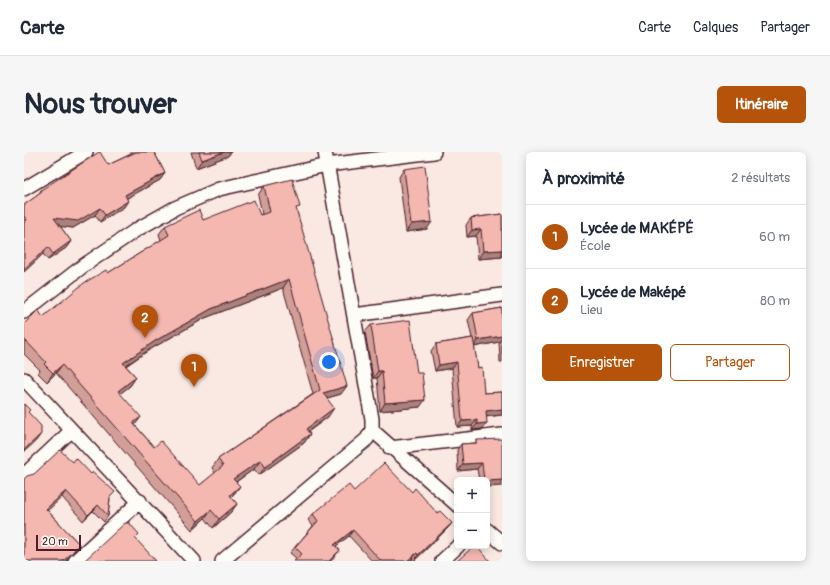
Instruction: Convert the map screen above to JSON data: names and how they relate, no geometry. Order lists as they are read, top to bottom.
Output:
{
  "scale_bar": "20 m",
  "page": {
    "header": "Carte",
    "nav": ["Carte", "Calques", "Partager"],
    "buttons": [
      "Itinéraire",
      ["Enregistrer", "Partager"]
    ],
    "title": "Nous trouver",
    "heading": ["À proximité", "2 résultats"],
    "list": [
      {
        "mark": "1",
        "name": "Lycée de MAKÉPÉ",
        "note": "École",
        "value": "60 m"
      },
      {
        "mark": "2",
        "name": "Lycée de Maképé",
        "note": "Lieu",
        "value": "80 m"
      }
    ],
    "pins": ["2", "1"],
    "map_buttons": ["+", "−"],
    "scale": "20 m"
  }
}
